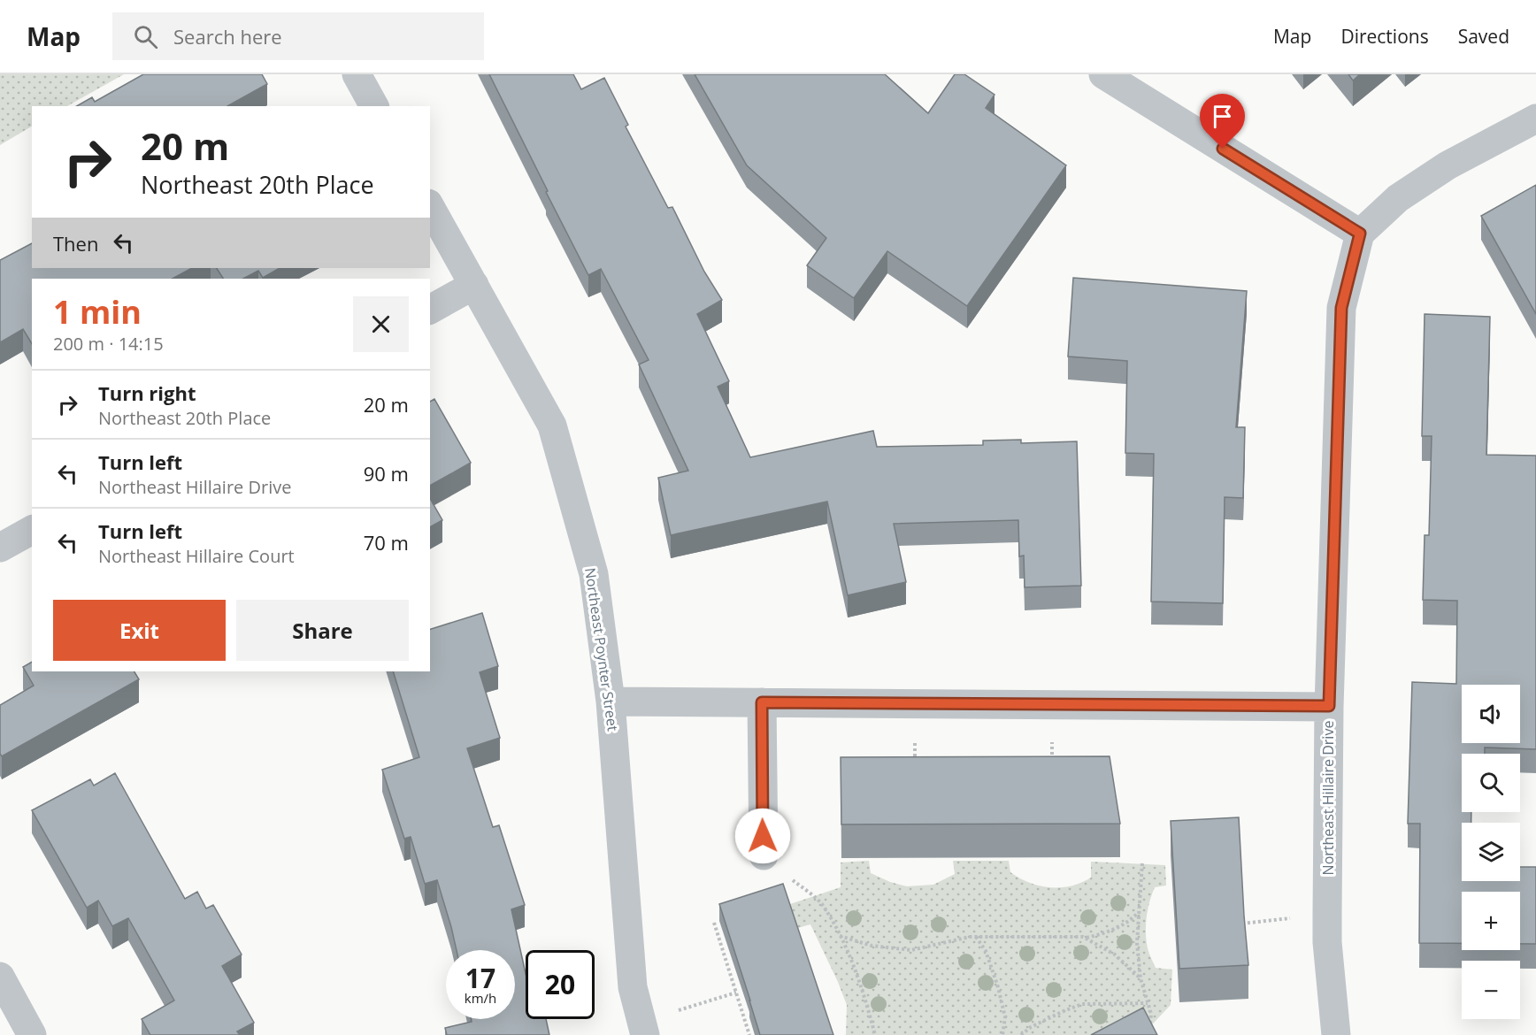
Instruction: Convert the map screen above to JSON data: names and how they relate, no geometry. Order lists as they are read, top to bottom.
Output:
{
  "streets": {
    "street": ["Northeast Poynter Street", "Northeast Hillaire Drive"]
  },
  "page": {
    "header": "Map",
    "search": "Search here",
    "nav": ["Map", "Directions", "Saved"],
    "turn": ["20 m", "Northeast 20th Place"],
    "then": "Then",
    "heading": ["1 min", "200 m · 14:15"],
    "list": [
      {
        "name": "Turn right",
        "note": "Northeast 20th Place",
        "value": "20 m"
      },
      {
        "name": "Turn left",
        "note": "Northeast Hillaire Drive",
        "value": "90 m"
      },
      {
        "name": "Turn left",
        "note": "Northeast Hillaire Court",
        "value": "70 m"
      }
    ],
    "buttons": ["Exit", "Share"],
    "map_buttons": ["+", "−"],
    "speed": "17 km/h",
    "limit": "20"
  }
}
